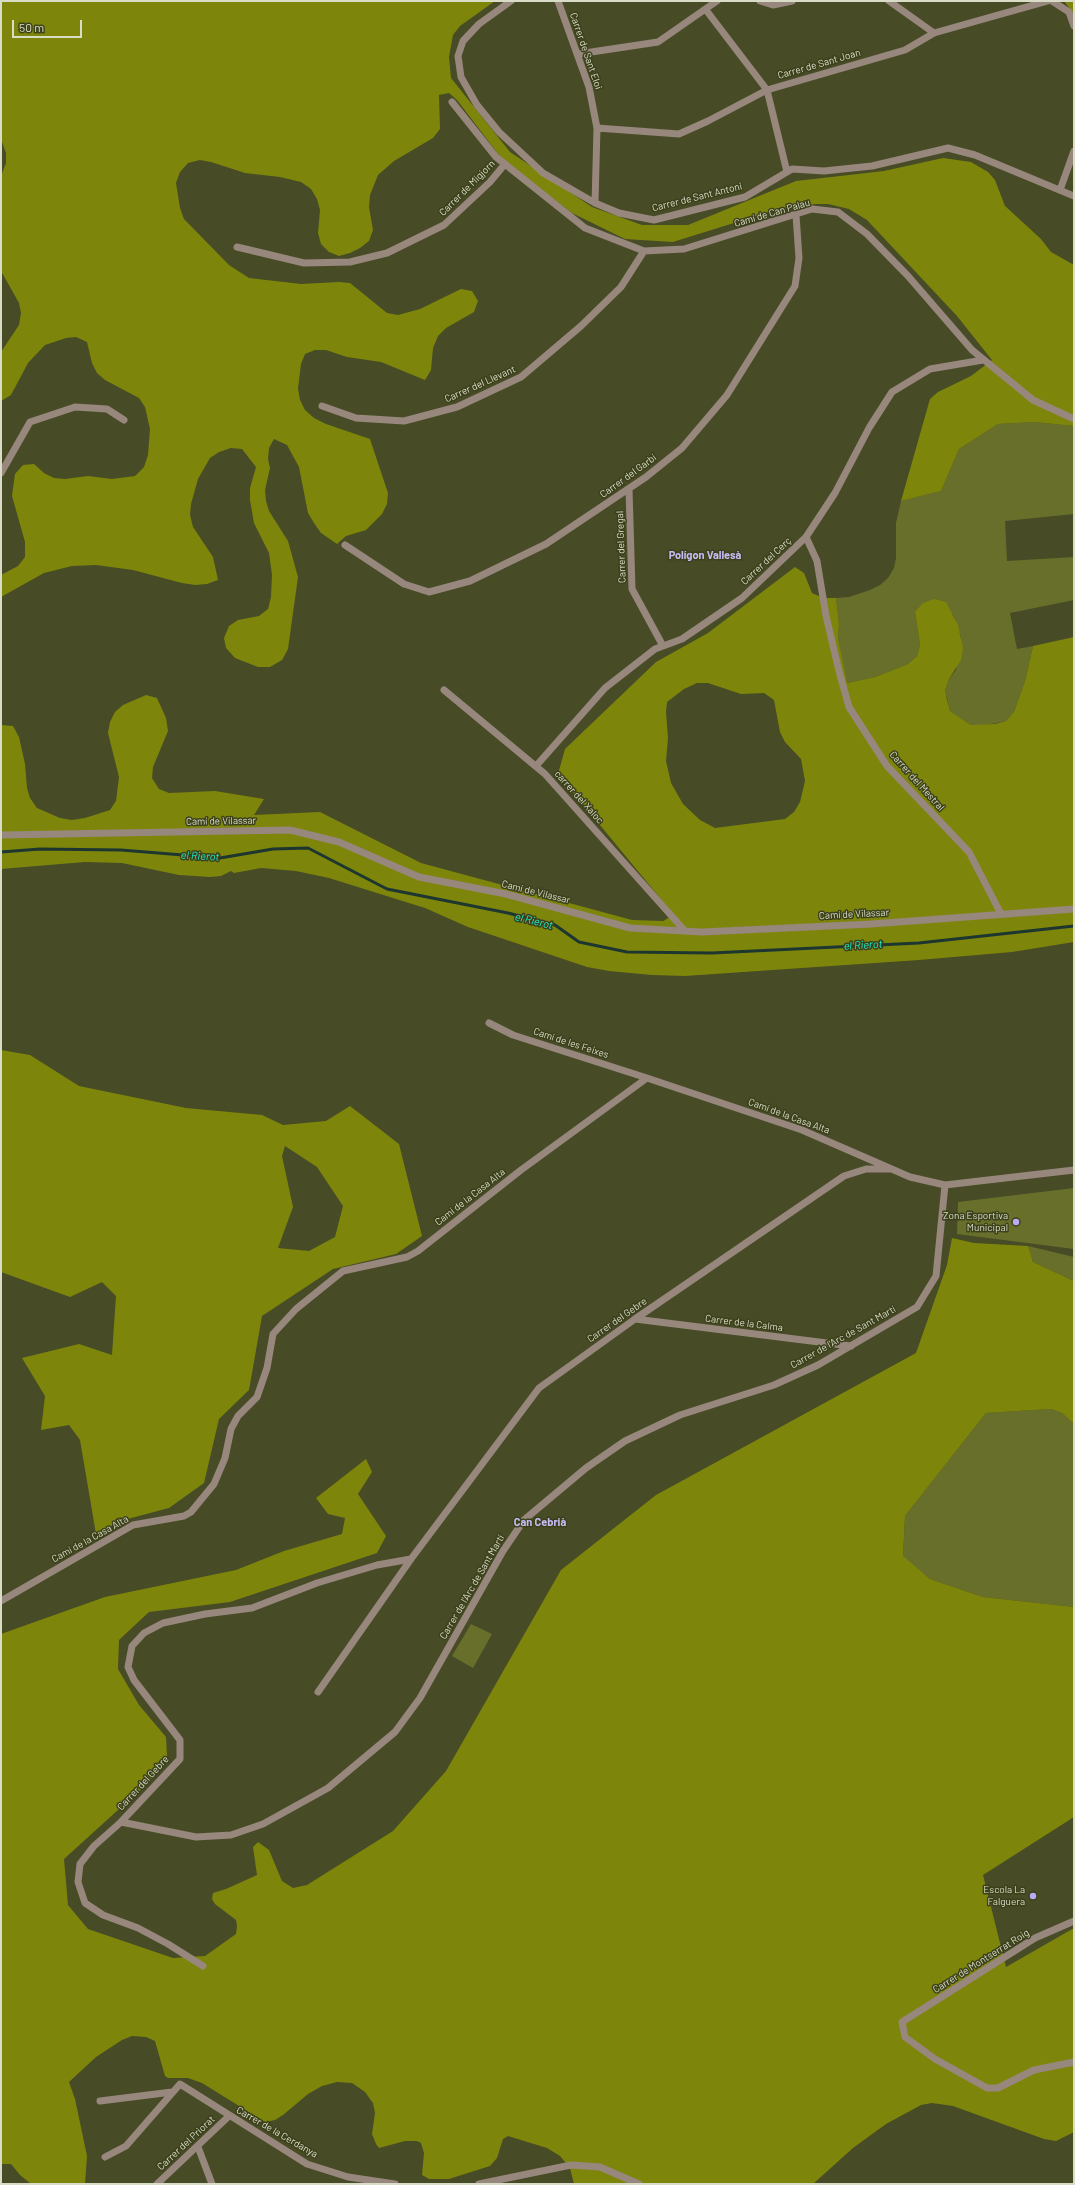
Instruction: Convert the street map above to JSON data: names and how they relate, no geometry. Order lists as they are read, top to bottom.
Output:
{
  "streets": {
    "street": [
      "Carrer de Sant Eloi",
      "Carrer de Sant Joan",
      "Carrer de Migjorn",
      "Carrer de Sant Antoni",
      "Camí de Can Palau",
      "Carrer del Llevant",
      "Carrer del Garbí",
      "Carrer del Gregal",
      "Carrer del Cerç",
      "Carrer del Mestral",
      "carrer del Xaloc",
      "Camí de Vilassar",
      "Camí de les Feixes",
      "Camí de la Casa Alta",
      "Carrer del Gebre",
      "Carrer de la Calma",
      "Carrer de l'Arc de Sant Martí",
      "Carrer de Montserrat Roig",
      "Carrer de la Cerdanya",
      "Carrer del Priorat"
    ]
  },
  "crossings": [
    ["Carrer de Sant Eloi", "Carrer de Sant Joan"],
    ["Carrer de Sant Eloi", "Carrer de Sant Antoni"],
    ["Carrer de Migjorn", "Camí de Can Palau"],
    ["Camí de Can Palau", "Carrer del Llevant"],
    ["Camí de Can Palau", "Carrer del Garbí"],
    ["Camí de Can Palau", "Carrer del Cerç"],
    ["Carrer del Garbí", "Carrer del Gregal"],
    ["Carrer del Gregal", "Carrer del Cerç"],
    ["Carrer del Cerç", "Carrer del Mestral"],
    ["Carrer del Cerç", "carrer del Xaloc"],
    ["Carrer del Mestral", "Camí de Vilassar"],
    ["carrer del Xaloc", "Camí de Vilassar"],
    ["Camí de les Feixes", "Camí de la Casa Alta"],
    ["Camí de la Casa Alta", "Carrer del Gebre"],
    ["Camí de la Casa Alta", "Carrer de l'Arc de Sant Martí"],
    ["Carrer del Gebre", "Carrer de la Calma"],
    ["Carrer del Gebre", "Carrer de l'Arc de Sant Martí"],
    ["Carrer de la Calma", "Carrer de l'Arc de Sant Martí"],
    ["Carrer de la Cerdanya", "Carrer del Priorat"]
  ],
  "districts": ["Polígon Vallesà", "Can Cebrià"],
  "water": ["el Rierot"],
  "places": ["Zona Esportiva Municipal", "Escola La Falguera"],
  "scale_bar": "50 m"
}
